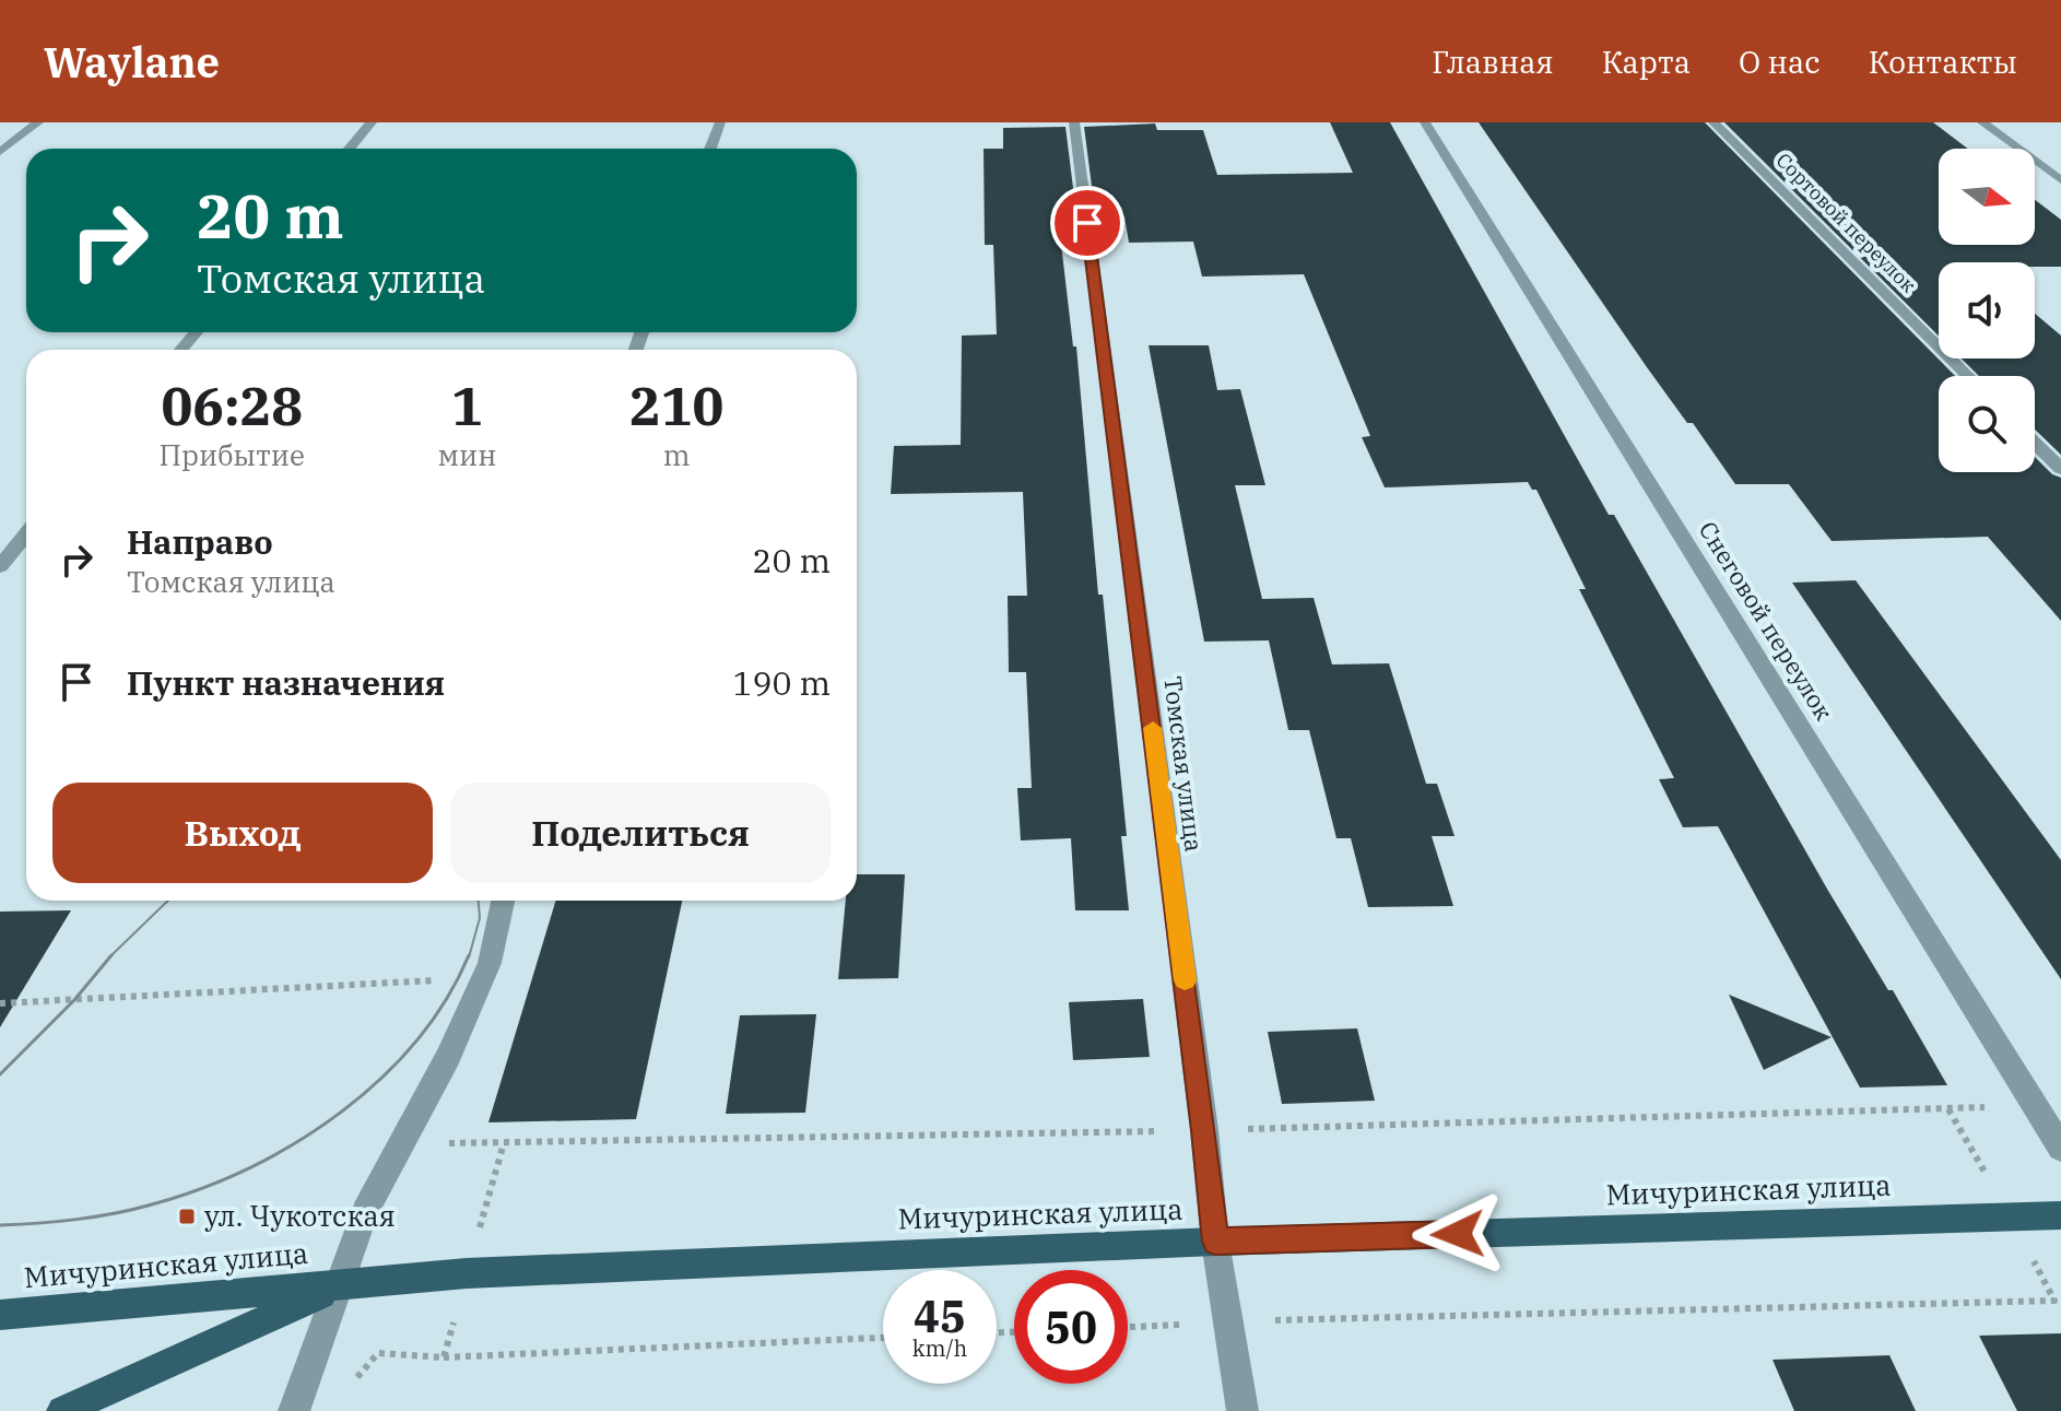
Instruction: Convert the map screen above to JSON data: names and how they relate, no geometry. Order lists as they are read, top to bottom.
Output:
{
  "streets": {
    "main road": ["Мичуринская улица"],
    "street": ["Сортовой переулок", "Снеговой переулок", "Томская улица"]
  },
  "crossings": [
    ["Томская улица", "Мичуринская улица"]
  ],
  "places": {
    "transit": ["ул. Чукотская"]
  },
  "north": "right",
  "page": {
    "header": "Waylane",
    "nav": [
      "Главная",
      "Карта",
      "О нас",
      "Контакты"
    ],
    "turn": ["20 m", "Томская улица"],
    "eta": [
      "06:28",
      "Прибытие",
      "1",
      "мин",
      "210",
      "m"
    ],
    "list": [
      {
        "name": "Направо",
        "note": "Томская улица",
        "value": "20 m"
      },
      {
        "name": "Пункт назначения",
        "value": "190 m"
      }
    ],
    "buttons": ["Выход", "Поделиться"],
    "speed": "45 km/h",
    "limit": "50"
  }
}
